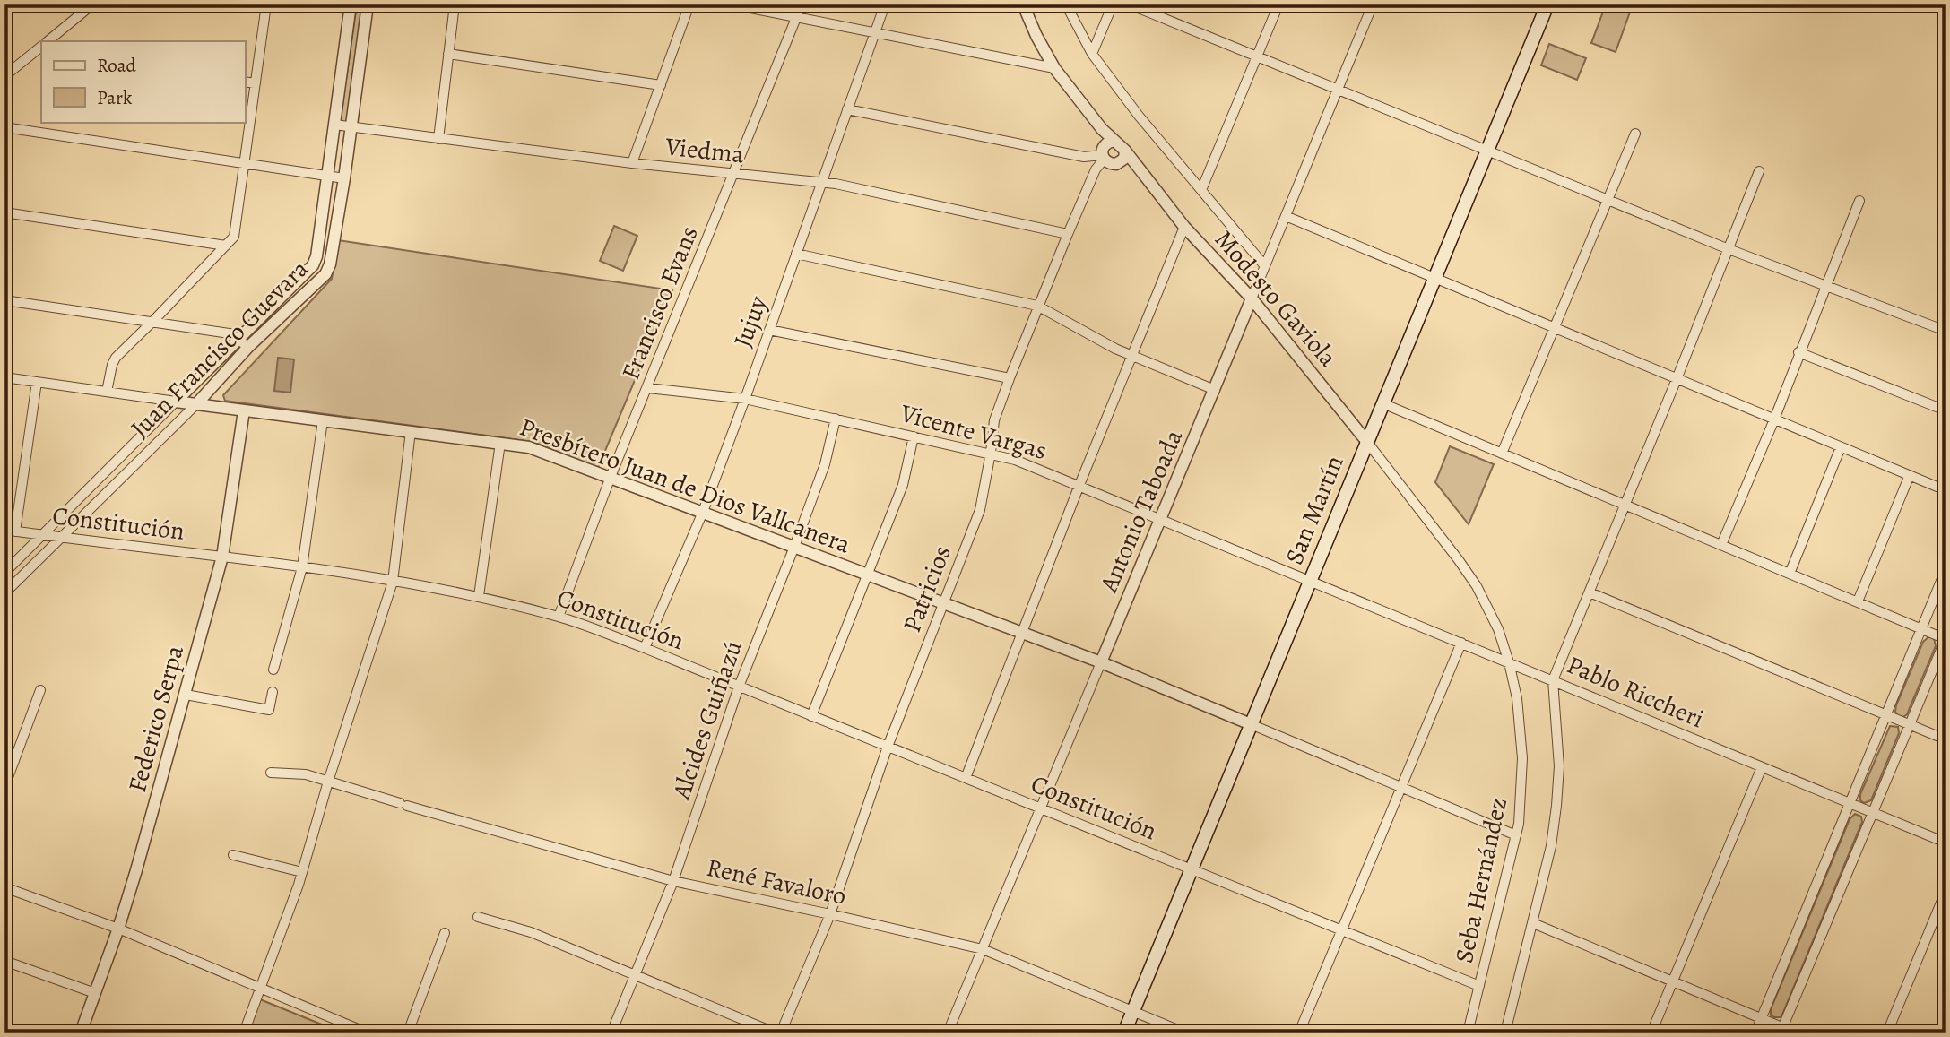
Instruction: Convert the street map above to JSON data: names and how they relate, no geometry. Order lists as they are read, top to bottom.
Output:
{
  "streets": {
    "main road": ["San Martín"],
    "street": [
      "Viedma",
      "Modesto Gaviola",
      "Francisco Evans",
      "Jujuy",
      "Juan Francisco Guevara",
      "Vicente Vargas",
      "Presbítero Juan de Dios Vallcanera",
      "Antonio Taboada",
      "Constitución",
      "Patricios",
      "Pablo Riccheri",
      "Federico Serpa",
      "Alcides Guiñazú",
      "Seba Hernández",
      "René Favaloro"
    ]
  },
  "crossings": [
    ["Viedma", "Francisco Evans"],
    ["Viedma", "Jujuy"],
    ["Viedma", "Juan Francisco Guevara"],
    ["Viedma", "Patricios"],
    ["Modesto Gaviola", "San Martín"],
    ["Modesto Gaviola", "Antonio Taboada"],
    ["Modesto Gaviola", "Patricios"],
    ["Modesto Gaviola", "Seba Hernández"],
    ["Francisco Evans", "Vicente Vargas"],
    ["Francisco Evans", "Presbítero Juan de Dios Vallcanera"],
    ["Francisco Evans", "Constitución"],
    ["Jujuy", "Vicente Vargas"],
    ["Jujuy", "Presbítero Juan de Dios Vallcanera"],
    ["Jujuy", "Constitución"],
    ["Juan Francisco Guevara", "Presbítero Juan de Dios Vallcanera"],
    ["Juan Francisco Guevara", "Constitución"],
    ["Vicente Vargas", "San Martín"],
    ["Vicente Vargas", "Antonio Taboada"],
    ["Vicente Vargas", "Patricios"],
    ["Vicente Vargas", "Pablo Riccheri"],
    ["Vicente Vargas", "Alcides Guiñazú"],
    ["Presbítero Juan de Dios Vallcanera", "San Martín"],
    ["Presbítero Juan de Dios Vallcanera", "Antonio Taboada"],
    ["Presbítero Juan de Dios Vallcanera", "Patricios"],
    ["Presbítero Juan de Dios Vallcanera", "Federico Serpa"],
    ["Presbítero Juan de Dios Vallcanera", "Alcides Guiñazú"],
    ["San Martín", "Constitución"],
    ["San Martín", "Pablo Riccheri"],
    ["San Martín", "Seba Hernández"],
    ["San Martín", "René Favaloro"],
    ["Antonio Taboada", "Constitución"],
    ["Antonio Taboada", "René Favaloro"],
    ["Constitución", "Patricios"],
    ["Constitución", "Federico Serpa"],
    ["Constitución", "Alcides Guiñazú"],
    ["Constitución", "Seba Hernández"],
    ["Patricios", "René Favaloro"],
    ["Pablo Riccheri", "Seba Hernández"],
    ["Alcides Guiñazú", "René Favaloro"]
  ],
  "legend": ["Road", "Park"]
}
